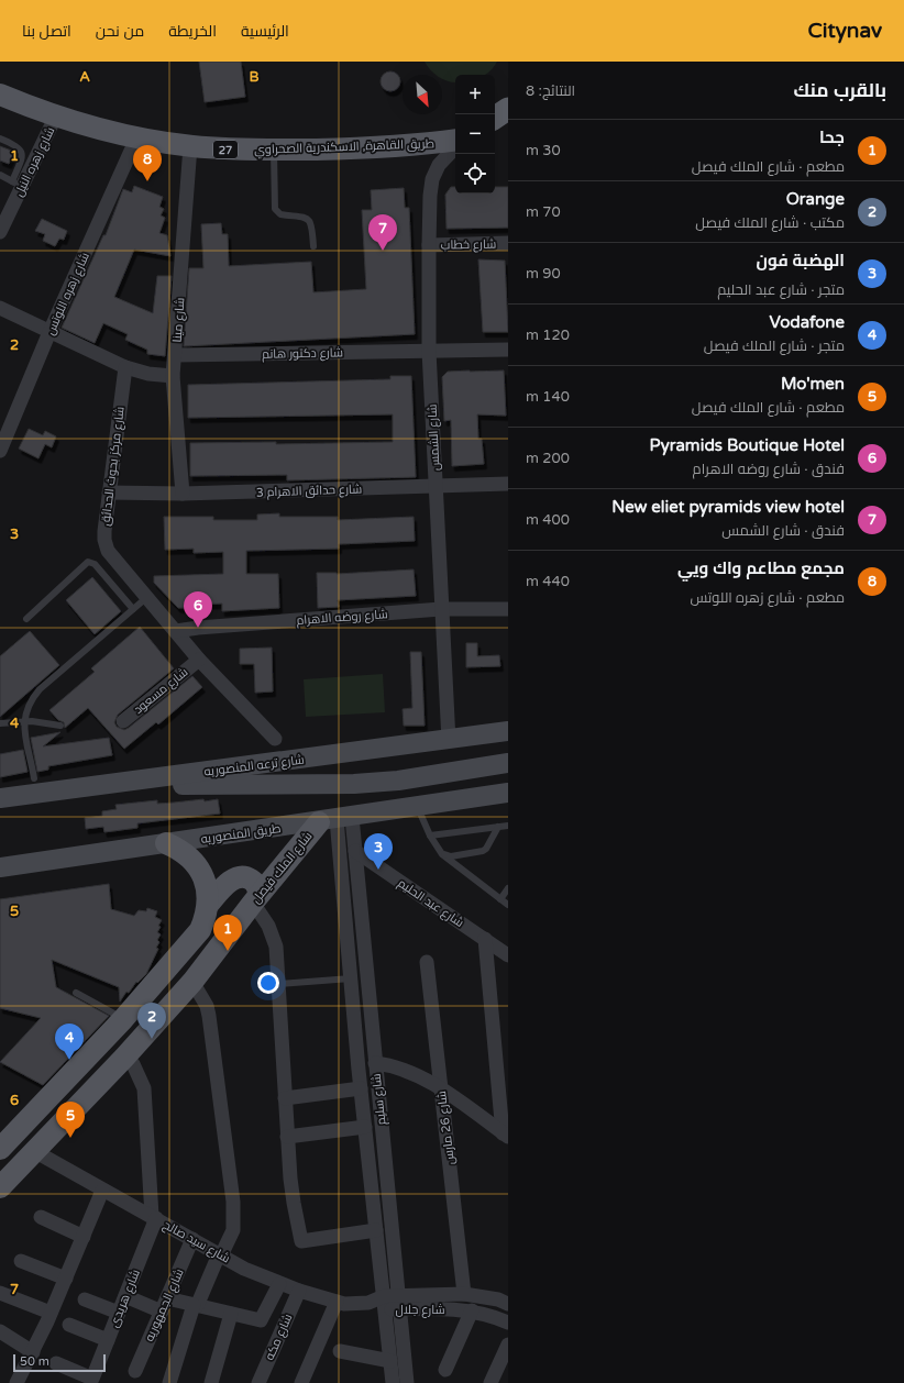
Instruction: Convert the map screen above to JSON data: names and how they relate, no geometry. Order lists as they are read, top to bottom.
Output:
{
  "streets": {
    "main road": [
      "طريق القاهرة, الاسكندرية الصحراوي",
      "27",
      "شارع ترعه المنصوريه",
      "طريق المنصوريه",
      "شارع الملك فيصل"
    ],
    "street": [
      "شارع زهره النيل",
      "شارع خطاب",
      "شارع زهره اللوتس",
      "شارع مينا",
      "شارع دكتور هانم",
      "شارع الشمس",
      "شارع مركز بحوث الحدائق",
      "شارع حدائق الاهرام 3",
      "شارع روضه الاهرام",
      "شارع مسعود",
      "شارع عبد الحليم",
      "شارع سليم",
      "شارع 26 مارس",
      "شارع سيد صالح",
      "شارع هريدى",
      "شارع الجمهوريه",
      "شارع جلال",
      "شارع مكه"
    ]
  },
  "crossings": [
    ["طريق القاهرة, الاسكندرية الصحراوي", "شارع زهره النيل"],
    ["طريق القاهرة, الاسكندرية الصحراوي", "شارع زهره اللوتس"],
    ["طريق القاهرة, الاسكندرية الصحراوي", "شارع مينا"],
    ["شارع خطاب", "شارع الشمس"],
    ["شارع مينا", "شارع دكتور هانم"],
    ["شارع مينا", "شارع حدائق الاهرام 3"],
    ["شارع دكتور هانم", "شارع الشمس"],
    ["شارع الشمس", "شارع حدائق الاهرام 3"],
    ["شارع الشمس", "شارع روضه الاهرام"],
    ["شارع الشمس", "شارع ترعه المنصوريه"],
    ["شارع مركز بحوث الحدائق", "شارع حدائق الاهرام 3"],
    ["شارع مركز بحوث الحدائق", "شارع روضه الاهرام"],
    ["شارع مركز بحوث الحدائق", "شارع مسعود"],
    ["طريق المنصوريه", "شارع الملك فيصل"],
    ["طريق المنصوريه", "شارع سليم"],
    ["شارع الملك فيصل", "شارع سليم"],
    ["شارع الملك فيصل", "شارع سيد صالح"],
    ["شارع عبد الحليم", "شارع سليم"],
    ["شارع سليم", "شارع جلال"],
    ["شارع 26 مارس", "شارع جلال"],
    ["شارع سيد صالح", "شارع هريدى"],
    ["شارع سيد صالح", "شارع الجمهوريه"],
    ["شارع سيد صالح", "شارع جلال"],
    ["شارع سيد صالح", "شارع مكه"]
  ],
  "scale_bar": "50 m",
  "north": "bottom right",
  "page": {
    "header": "Citynav",
    "nav": [
      "الرئيسية",
      "الخريطة",
      "من نحن",
      "اتصل بنا"
    ],
    "heading": ["بالقرب منك", "النتائج: 8"],
    "map_buttons": ["+", "−"],
    "list": [
      {
        "mark": "1",
        "name": "جحا",
        "note": "مطعم · شارع الملك فيصل",
        "value": "30 m"
      },
      {
        "mark": "2",
        "name": "Orange",
        "note": "مكتب · شارع الملك فيصل",
        "value": "70 m"
      },
      {
        "mark": "3",
        "name": "الهضبة فون",
        "note": "متجر · شارع عبد الحليم",
        "value": "90 m"
      },
      {
        "mark": "4",
        "name": "Vodafone",
        "note": "متجر · شارع الملك فيصل",
        "value": "120 m"
      },
      {
        "mark": "5",
        "name": "Mo'men",
        "note": "مطعم · شارع الملك فيصل",
        "value": "140 m"
      },
      {
        "mark": "6",
        "name": "Pyramids Boutique Hotel",
        "note": "فندق · شارع روضه الاهرام",
        "value": "200 m"
      },
      {
        "mark": "7",
        "name": "New eliet pyramids view hotel",
        "note": "فندق · شارع الشمس",
        "value": "400 m"
      },
      {
        "mark": "8",
        "name": "مجمع مطاعم واك ويي",
        "note": "مطعم · شارع زهره اللوتس",
        "value": "440 m"
      }
    ],
    "pins": [
      "8",
      "7",
      "6",
      "3",
      "1",
      "2",
      "4",
      "5"
    ],
    "scale": "50 m"
  },
  "grid": {
    "columns": ["A", "B"],
    "rows": [
      "1",
      "2",
      "3",
      "4",
      "5",
      "6",
      "7"
    ]
  }
}
